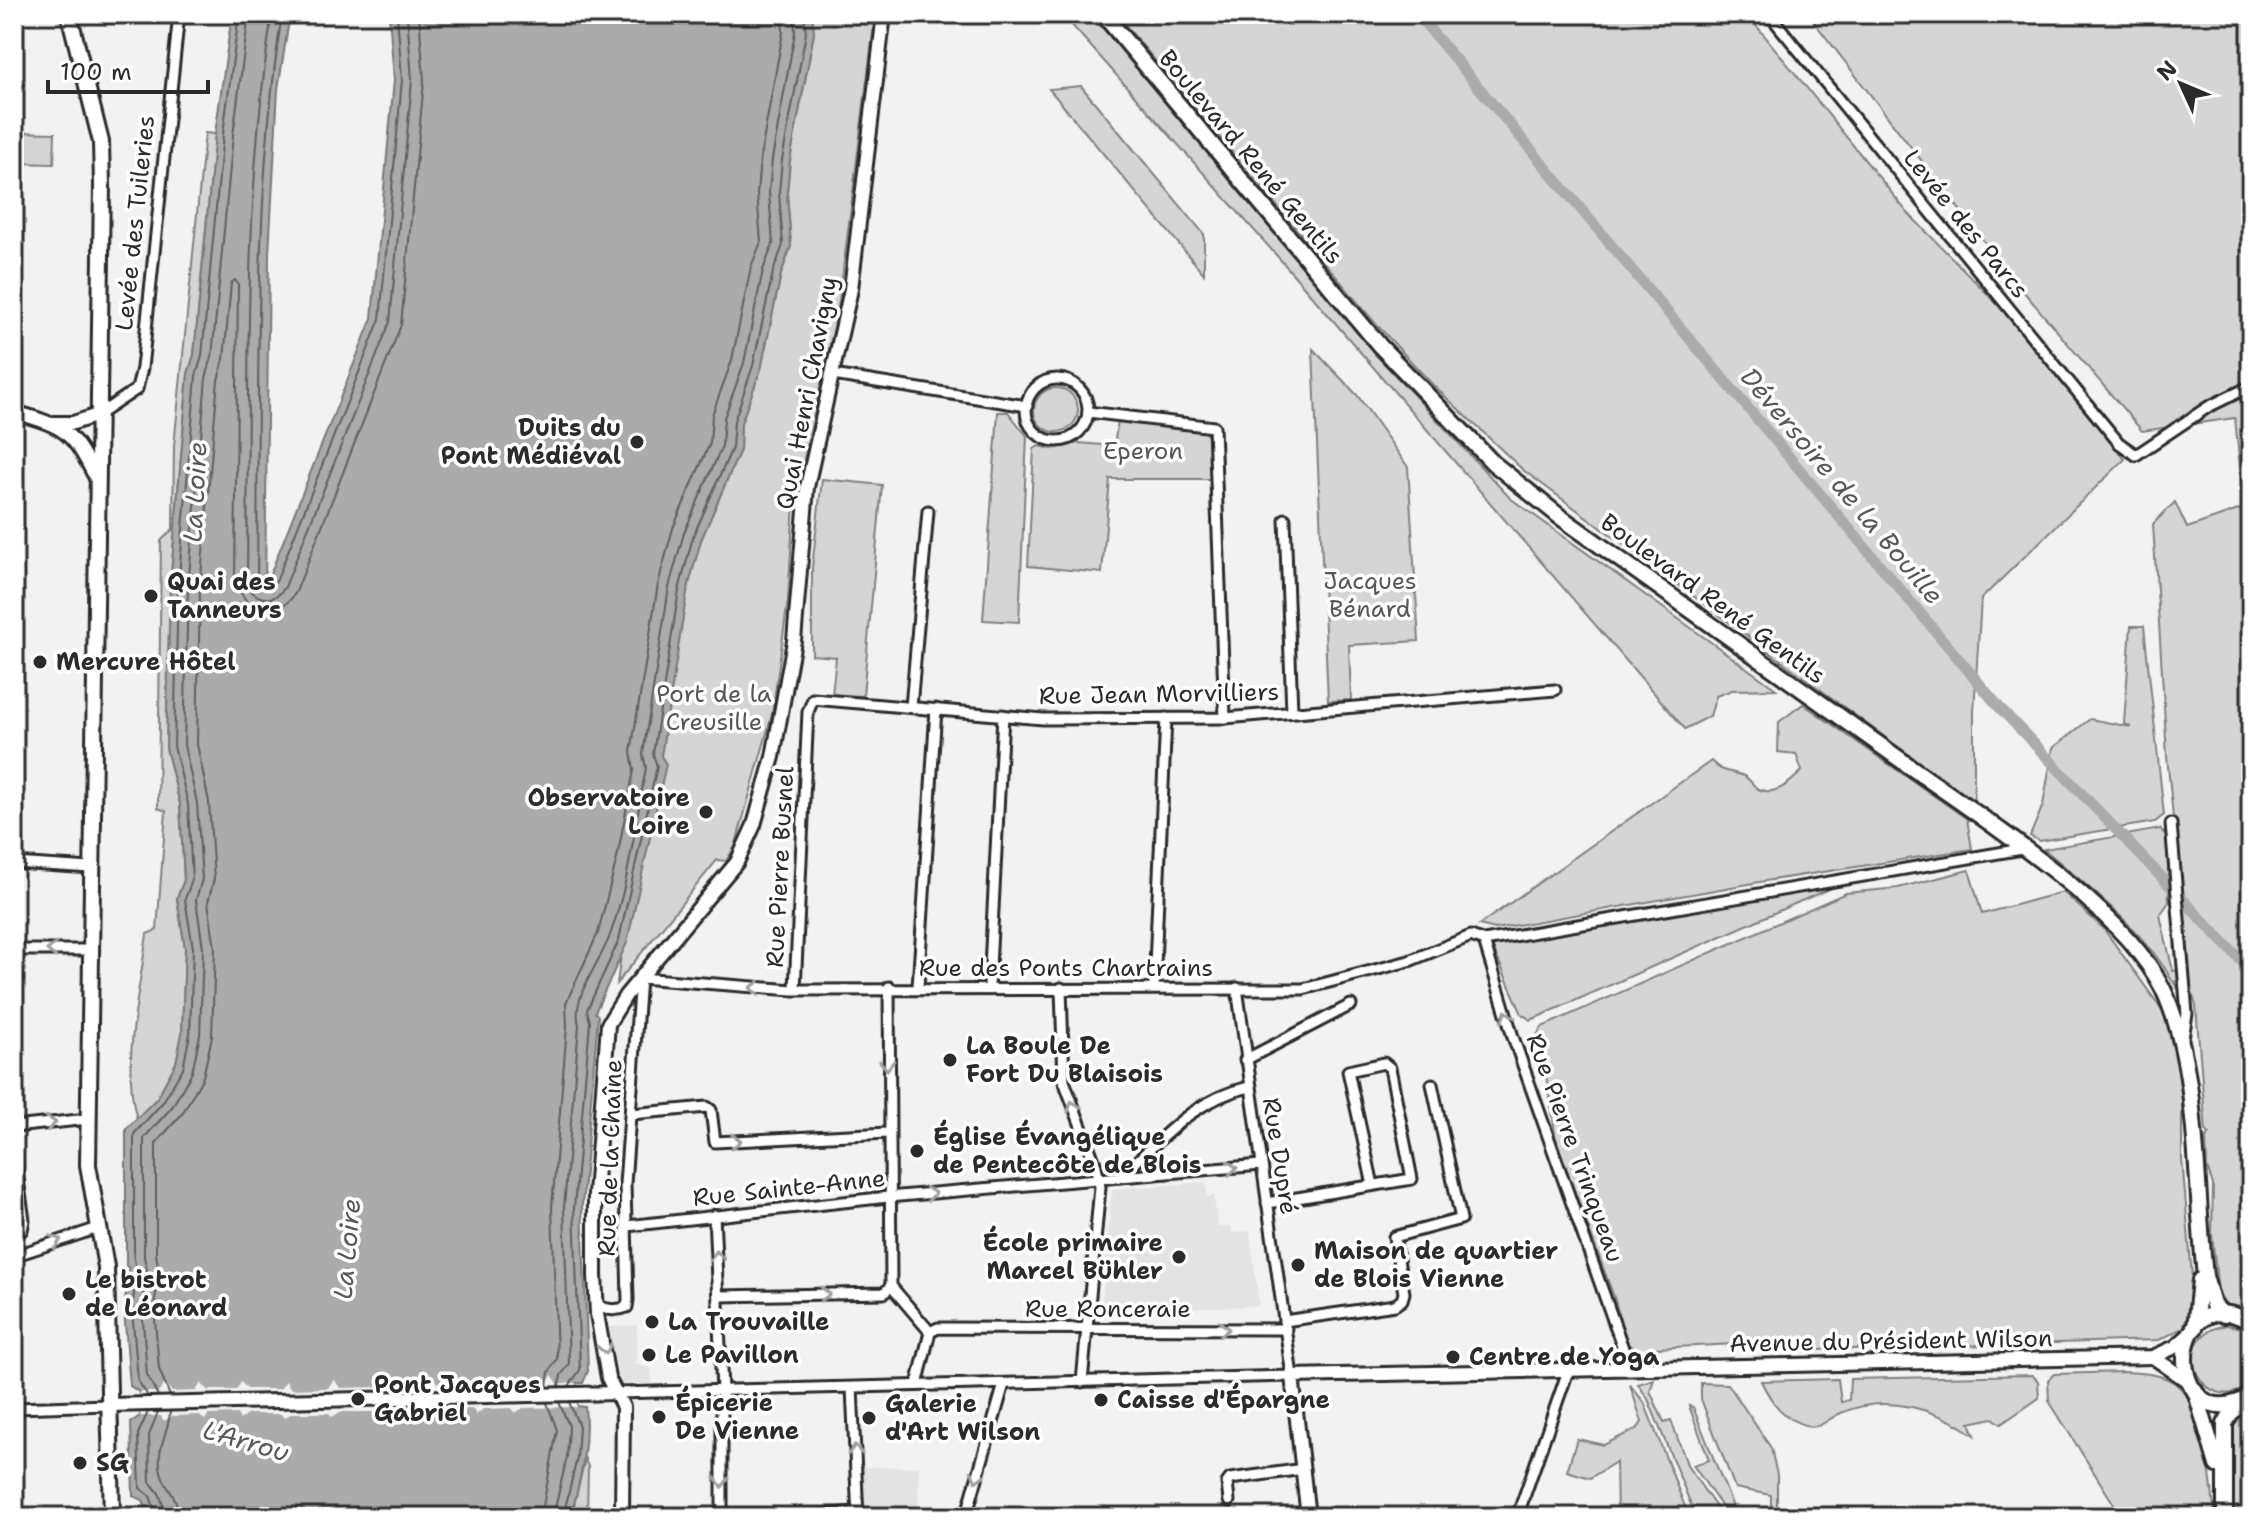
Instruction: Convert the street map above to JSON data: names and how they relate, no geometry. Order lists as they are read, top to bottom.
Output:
{
  "streets": {
    "main road": ["Boulevard René Gentils", "Quai Henri Chavigny", "Avenue du Président Wilson"],
    "street": [
      "Levée des Tuileries",
      "Levée des Parcs",
      "Rue Jean Morvilliers",
      "Rue Pierre Busnel",
      "Rue des Ponts Chartrains",
      "Rue Pierre Trinqueau",
      "Rue Dupré",
      "Rue de la Chaîne",
      "Rue Sainte-Anne",
      "Rue Ronceraie"
    ]
  },
  "crossings": [
    ["Boulevard René Gentils", "Rue des Ponts Chartrains"],
    ["Boulevard René Gentils", "Avenue du Président Wilson"],
    ["Quai Henri Chavigny", "Rue des Ponts Chartrains"],
    ["Quai Henri Chavigny", "Rue de la Chaîne"],
    ["Rue Jean Morvilliers", "Rue Pierre Busnel"],
    ["Rue Pierre Busnel", "Rue des Ponts Chartrains"],
    ["Rue des Ponts Chartrains", "Rue Pierre Trinqueau"],
    ["Rue des Ponts Chartrains", "Rue Dupré"],
    ["Rue des Ponts Chartrains", "Rue de la Chaîne"],
    ["Rue Pierre Trinqueau", "Avenue du Président Wilson"],
    ["Rue Dupré", "Rue Sainte-Anne"],
    ["Rue Dupré", "Rue Ronceraie"],
    ["Rue Dupré", "Avenue du Président Wilson"],
    ["Rue de la Chaîne", "Rue Sainte-Anne"]
  ],
  "one_way": ["Rue Pierre Trinqueau", "Rue Sainte-Anne"],
  "water": ["Déversoire de la Bouille", "La Loire", "L'Arrou"],
  "parks": ["Eperon", "Jacques Bénard", "Port de la Creusille"],
  "places": [
    "Duits du Pont Médiéval",
    "Quai des Tanneurs",
    "Mercure Hôtel",
    "Observatoire Loire",
    "La Boule De Fort Du Blaisois",
    "Église Évangélique de Pentecôte de Blois",
    "École primaire Marcel Bühler",
    "Maison de quartier de Blois Vienne",
    "Le bistrot de Léonard",
    "La Trouvaille",
    "Le Pavillon",
    "Centre de Yoga",
    "Pont Jacques Gabriel",
    "Caisse d'Épargne",
    "Épicerie De Vienne",
    "Galerie d'Art Wilson",
    "SG"
  ],
  "scale_bar": "100 m",
  "north": "top left"
}
